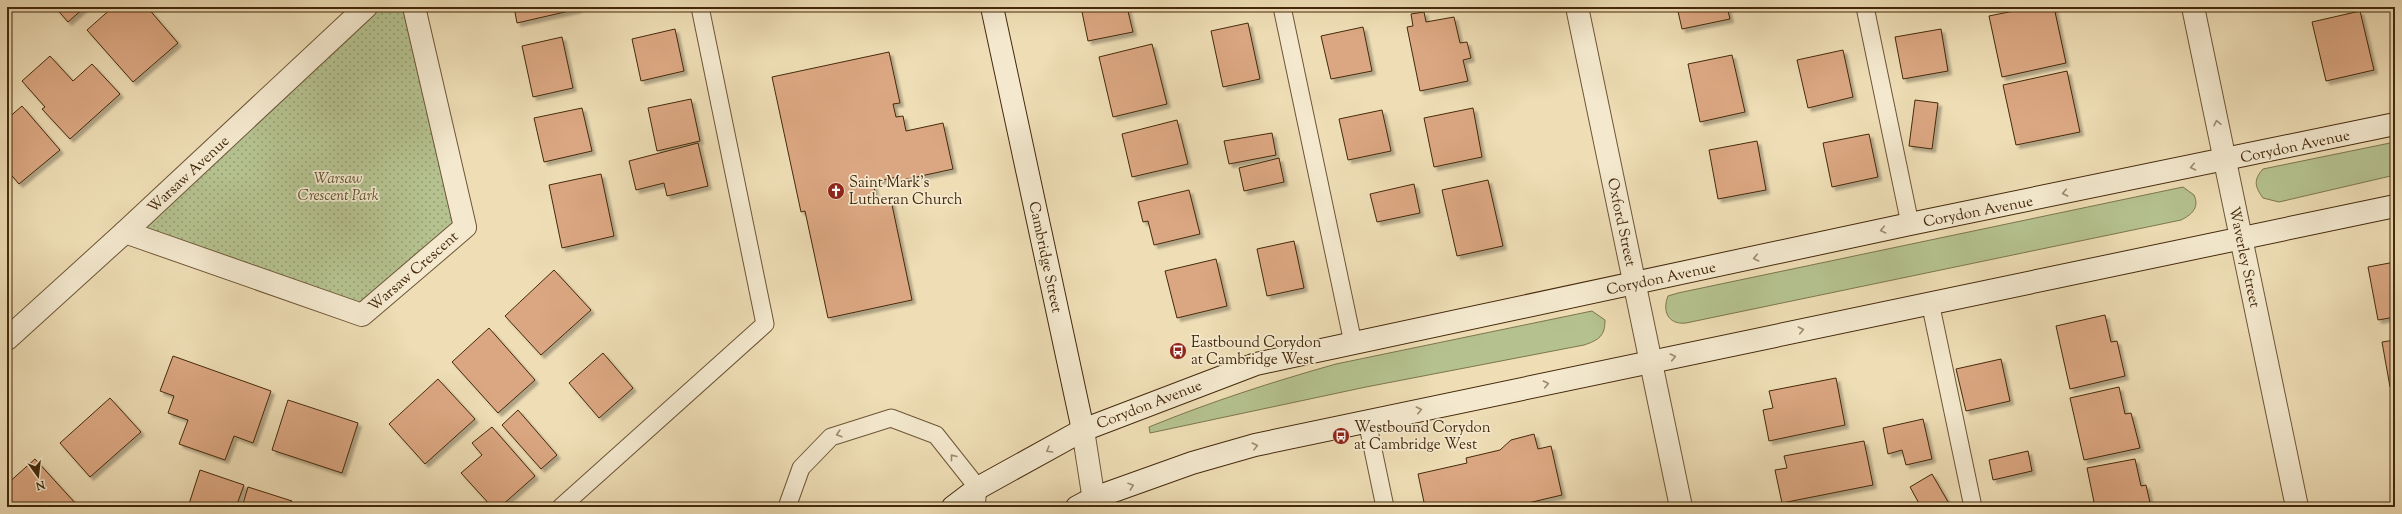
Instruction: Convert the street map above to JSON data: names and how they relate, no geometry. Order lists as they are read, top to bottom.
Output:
{
  "streets": {
    "main road": [
      "Corydon Avenue",
      "Warsaw Avenue",
      "Oxford Street",
      "Cambridge Street",
      "Waverley Street",
      "Warsaw Crescent"
    ]
  },
  "crossings": [
    ["Corydon Avenue", "Oxford Street"],
    ["Corydon Avenue", "Cambridge Street"],
    ["Corydon Avenue", "Waverley Street"],
    ["Warsaw Avenue", "Warsaw Crescent"]
  ],
  "parks": ["Warsaw Crescent Park"],
  "places": {
    "church": ["Saint Mark's Lutheran Church"],
    "bus stop": ["Eastbound Corydon at Cambridge West", "Westbound Corydon at Cambridge West"]
  },
  "north": "bottom"
}
